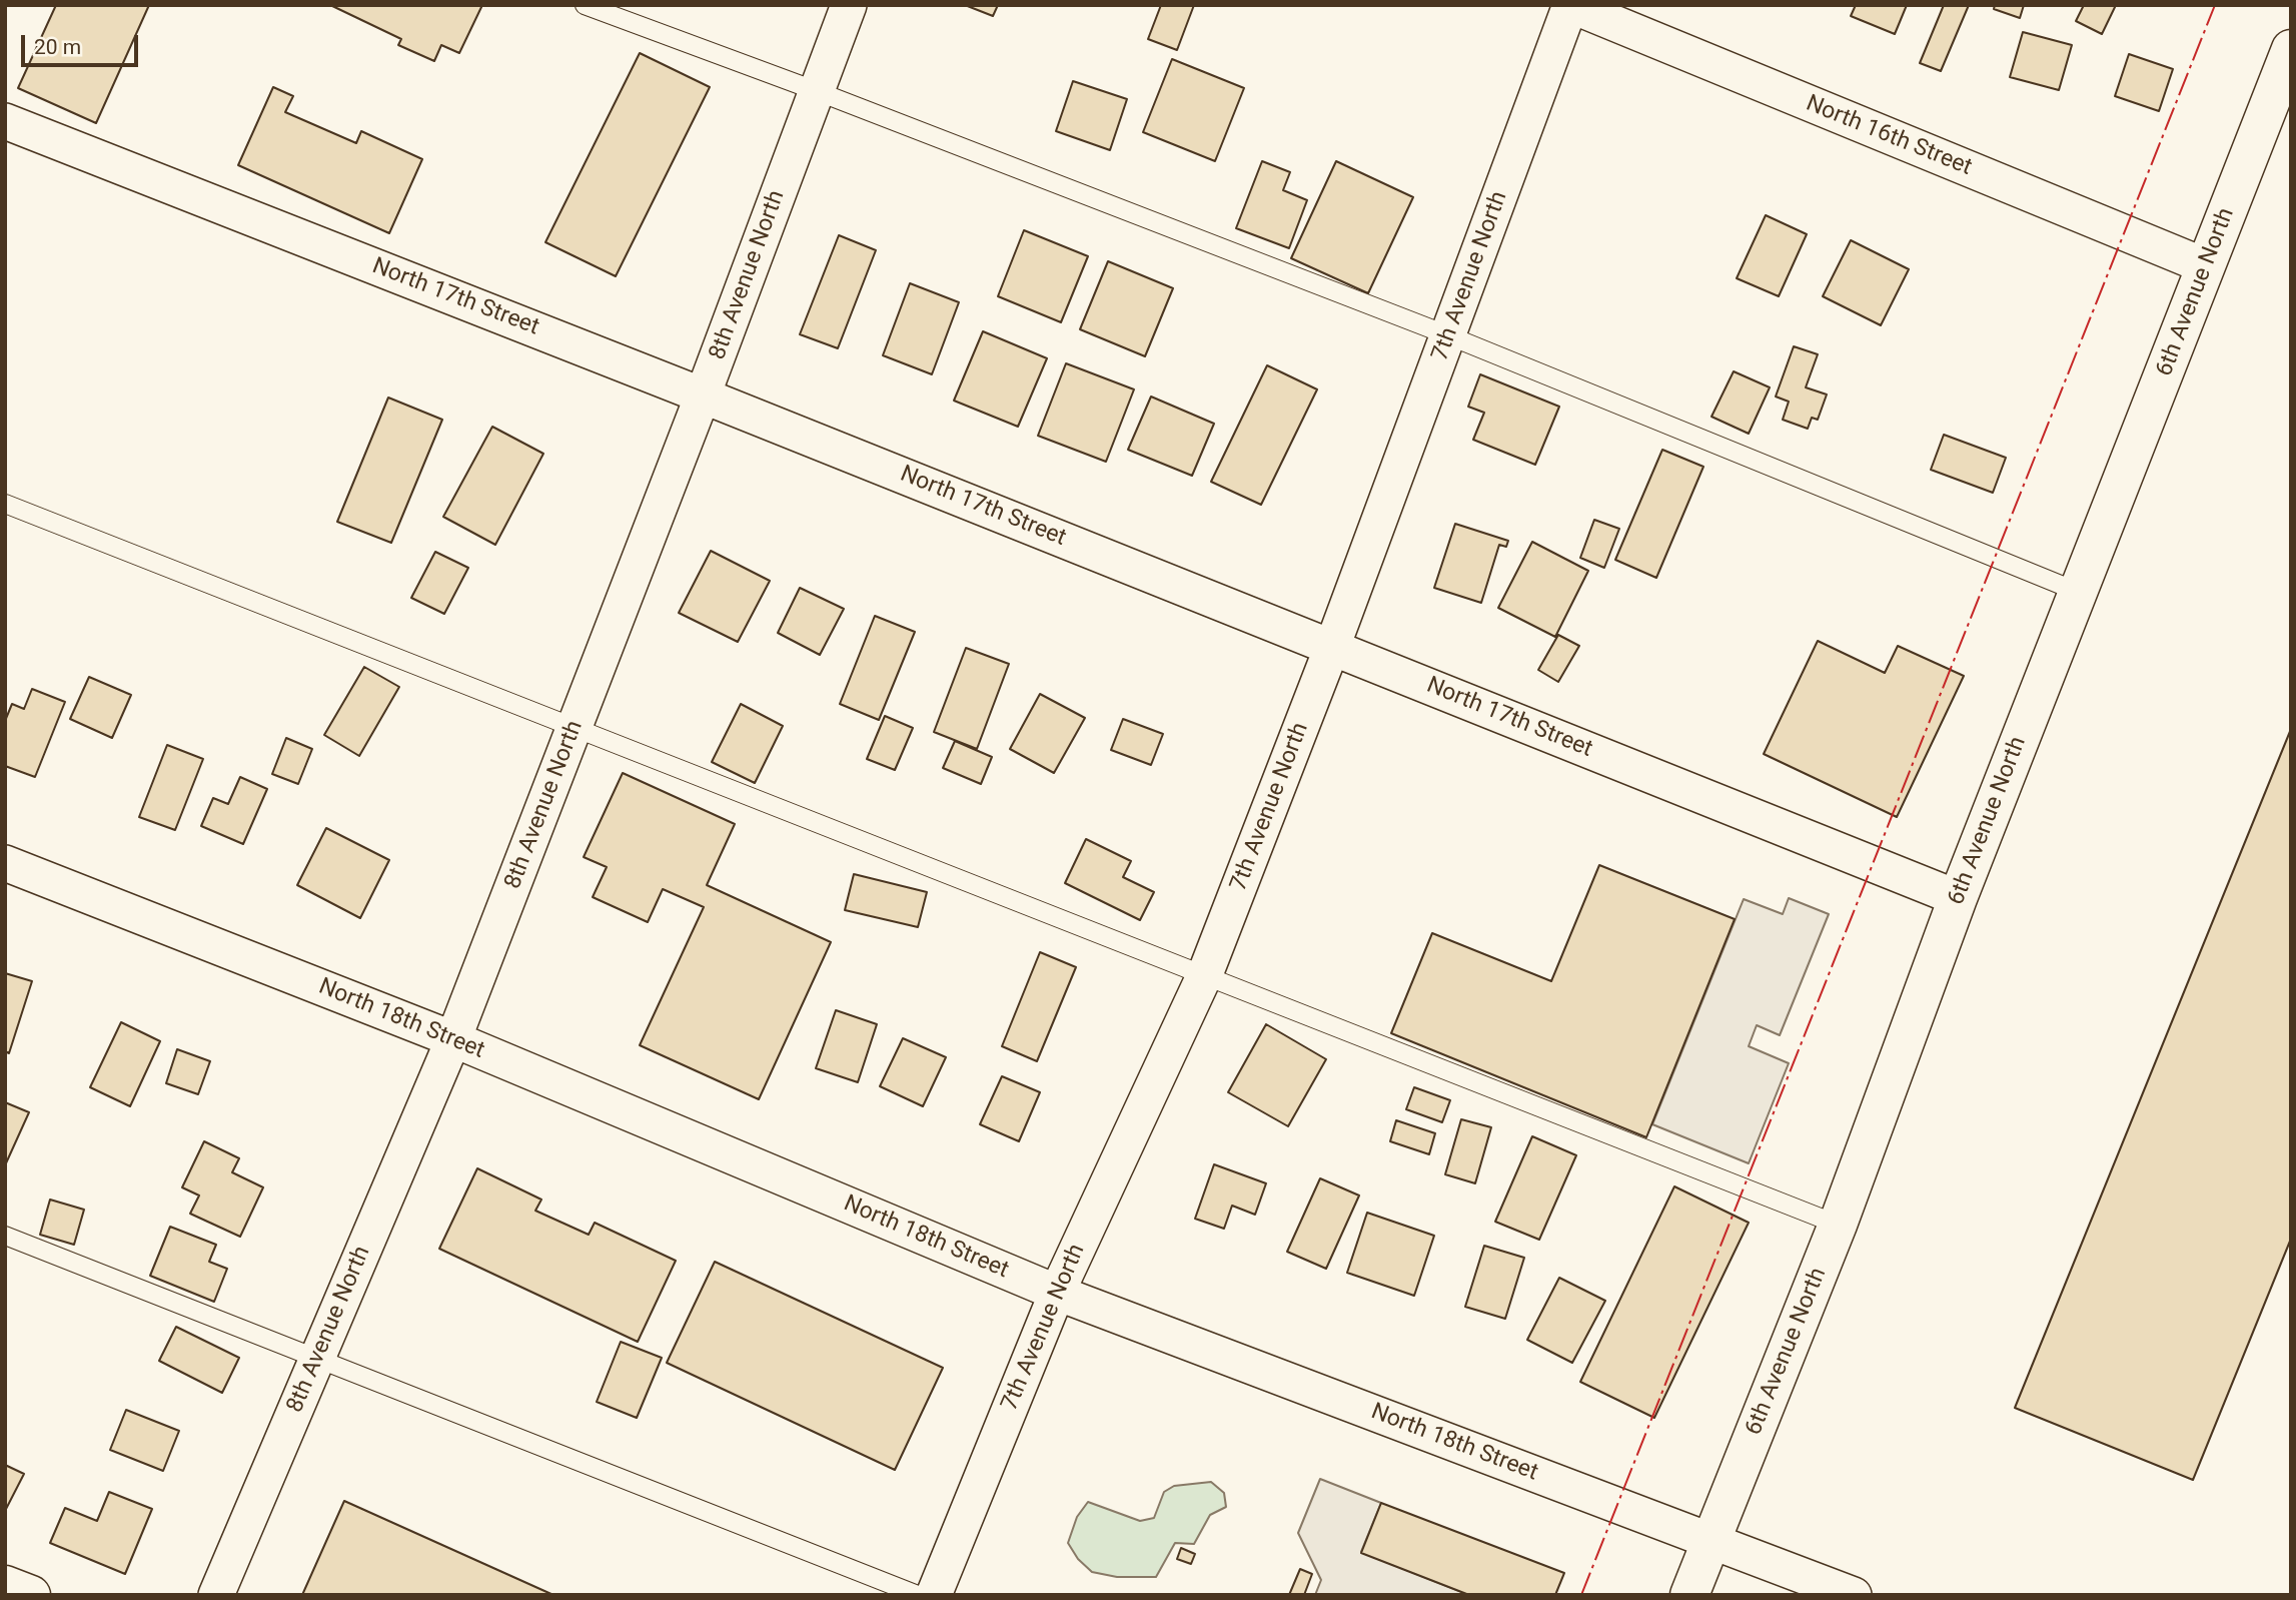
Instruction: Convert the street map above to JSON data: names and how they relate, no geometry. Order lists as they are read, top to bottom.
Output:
{
  "streets": {
    "main road": ["6th Avenue North"],
    "street": [
      "North 16th Street",
      "8th Avenue North",
      "7th Avenue North",
      "North 17th Street",
      "North 18th Street"
    ]
  },
  "crossings": [
    ["North 16th Street", "7th Avenue North"],
    ["North 16th Street", "6th Avenue North"],
    ["8th Avenue North", "North 17th Street"],
    ["8th Avenue North", "North 18th Street"],
    ["7th Avenue North", "North 17th Street"],
    ["7th Avenue North", "North 18th Street"],
    ["6th Avenue North", "North 17th Street"],
    ["6th Avenue North", "North 18th Street"]
  ],
  "scale_bar": "20 m"
}
